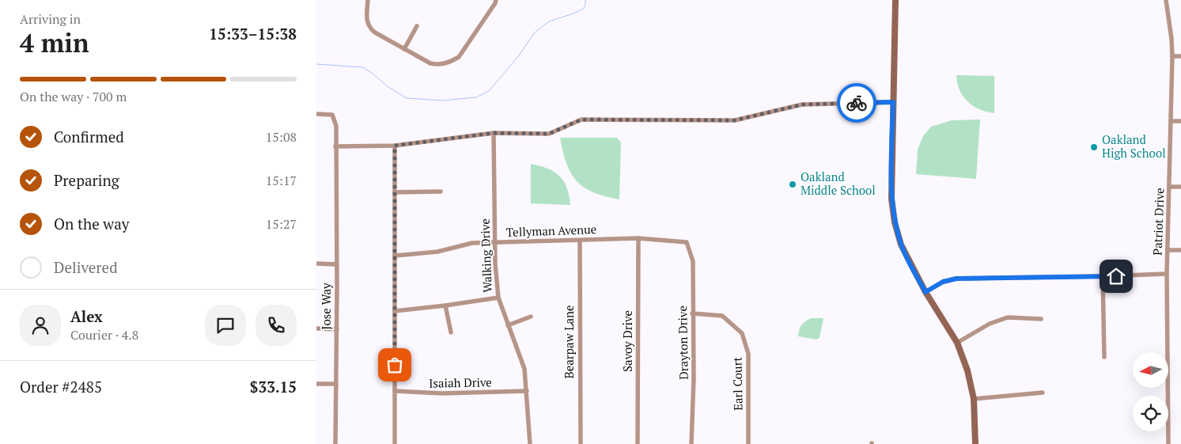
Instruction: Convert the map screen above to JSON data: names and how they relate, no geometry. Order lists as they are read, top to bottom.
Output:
{
  "streets": {
    "street": [
      "Patriot Drive",
      "Tellyman Avenue",
      "Walking Drive",
      "Jose Way",
      "Savoy Drive",
      "Bearpaw Lane",
      "Drayton Drive",
      "Isaiah Drive",
      "Earl Court"
    ]
  },
  "crossings": [
    ["Tellyman Avenue", "Walking Drive"],
    ["Tellyman Avenue", "Savoy Drive"],
    ["Tellyman Avenue", "Bearpaw Lane"],
    ["Tellyman Avenue", "Drayton Drive"],
    ["Walking Drive", "Isaiah Drive"],
    ["Drayton Drive", "Earl Court"]
  ],
  "places": ["Oakland High School", "Oakland Middle School"],
  "north": "left",
  "page": {
    "heading": ["4 min", "Arriving in", "15:33–15:38"],
    "panel": [
      "Alex",
      "Courier · 4.8",
      "Order #2485",
      "$33.15"
    ],
    "bar": "On the way · 700 m",
    "list": [
      ["Confirmed", "15:08"],
      ["Preparing", "15:17"],
      ["On the way", "15:27"],
      "Delivered"
    ]
  }
}
